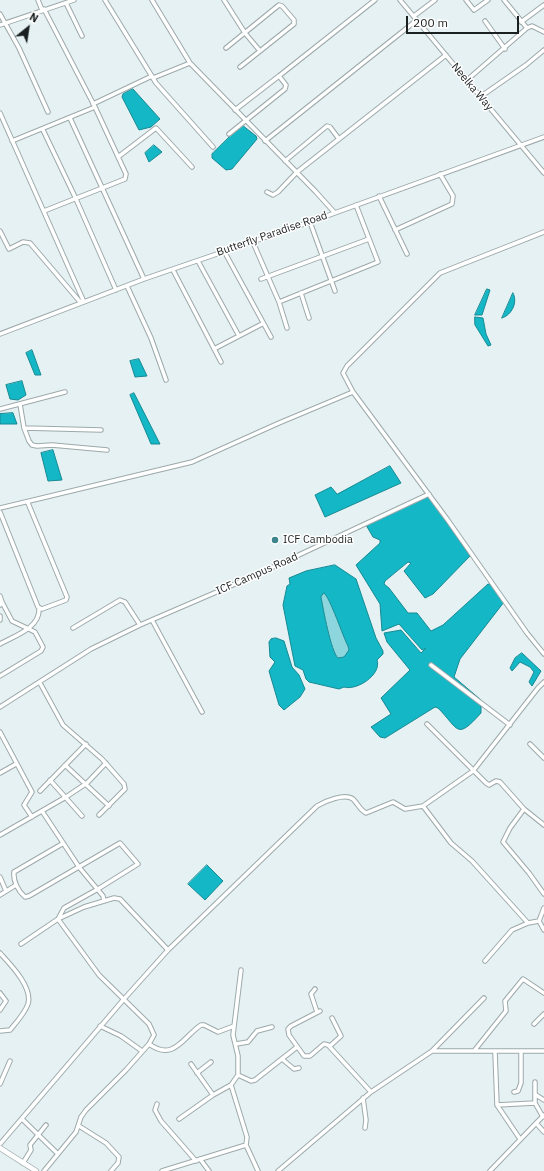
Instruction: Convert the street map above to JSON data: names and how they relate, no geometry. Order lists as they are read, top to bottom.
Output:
{
  "streets": {
    "street": ["Neelka Way", "Butterfly Paradise Road", "ICF Campus Road"]
  },
  "crossings": [
    ["Neelka Way", "Butterfly Paradise Road"]
  ],
  "places": ["ICF Cambodia"],
  "scale_bar": "200 m",
  "north": "top right"
}
